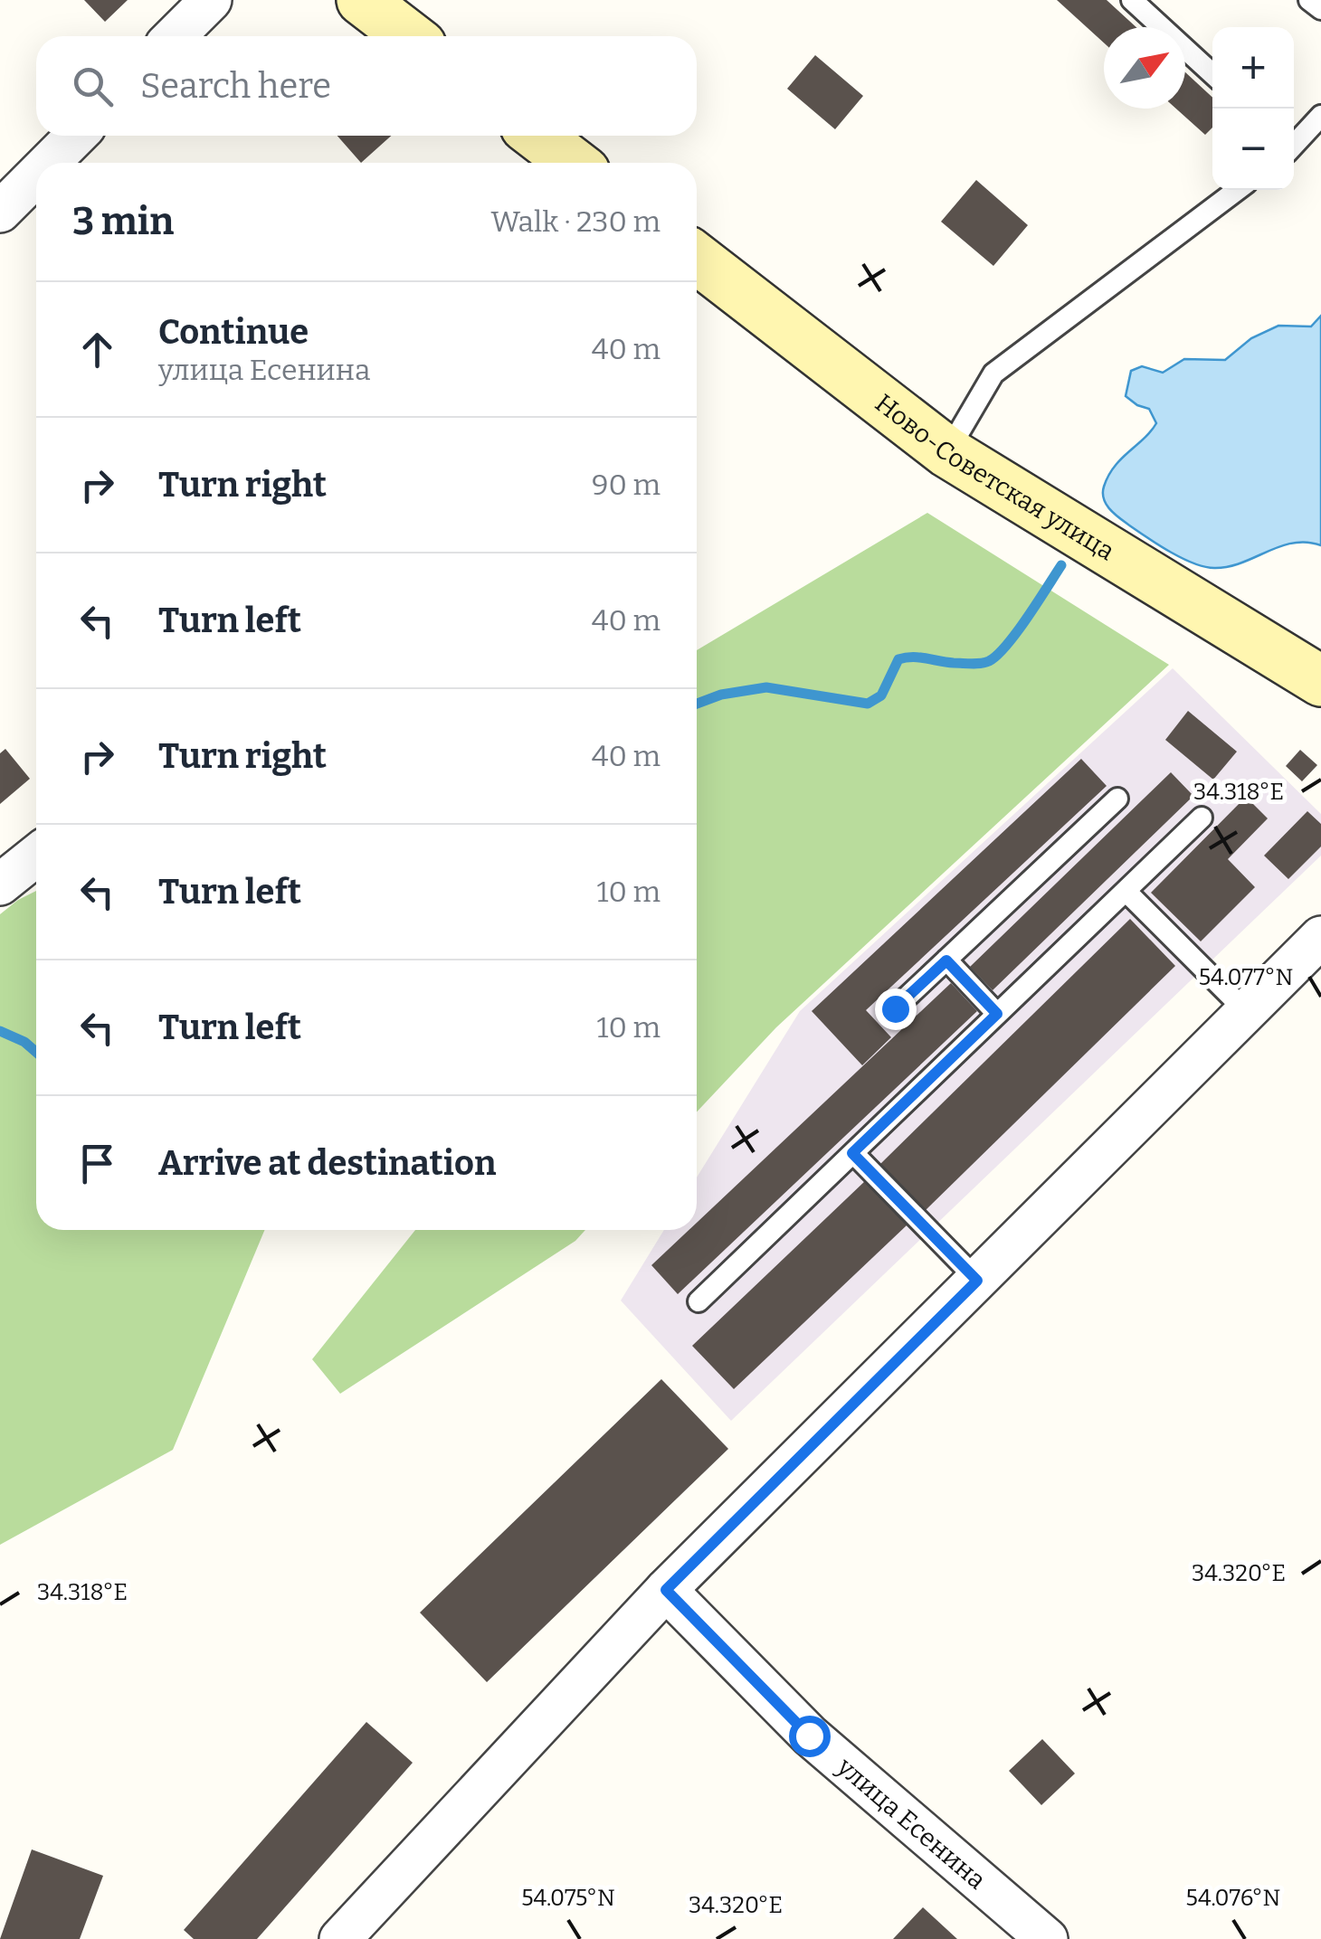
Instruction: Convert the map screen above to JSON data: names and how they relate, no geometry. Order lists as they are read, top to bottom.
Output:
{
  "streets": {
    "street": ["Ново-Советская улица", "улица Есенина"]
  },
  "north": "top right",
  "page": {
    "map_buttons": ["+", "−"],
    "search": "Search here",
    "heading": ["3 min", "Walk · 230 m"],
    "list": [
      ["Continue", "улица Есенина", "40 m"],
      ["Turn right", "90 m"],
      ["Turn left", "40 m"],
      ["Turn right", "40 m"],
      ["Turn left", "10 m"],
      ["Turn left", "10 m"],
      "Arrive at destination"
    ]
  },
  "coordinates": [
    "34.318°E",
    "54.077°N",
    "34.320°E",
    "54.075°N",
    "54.076°N"
  ]
}
